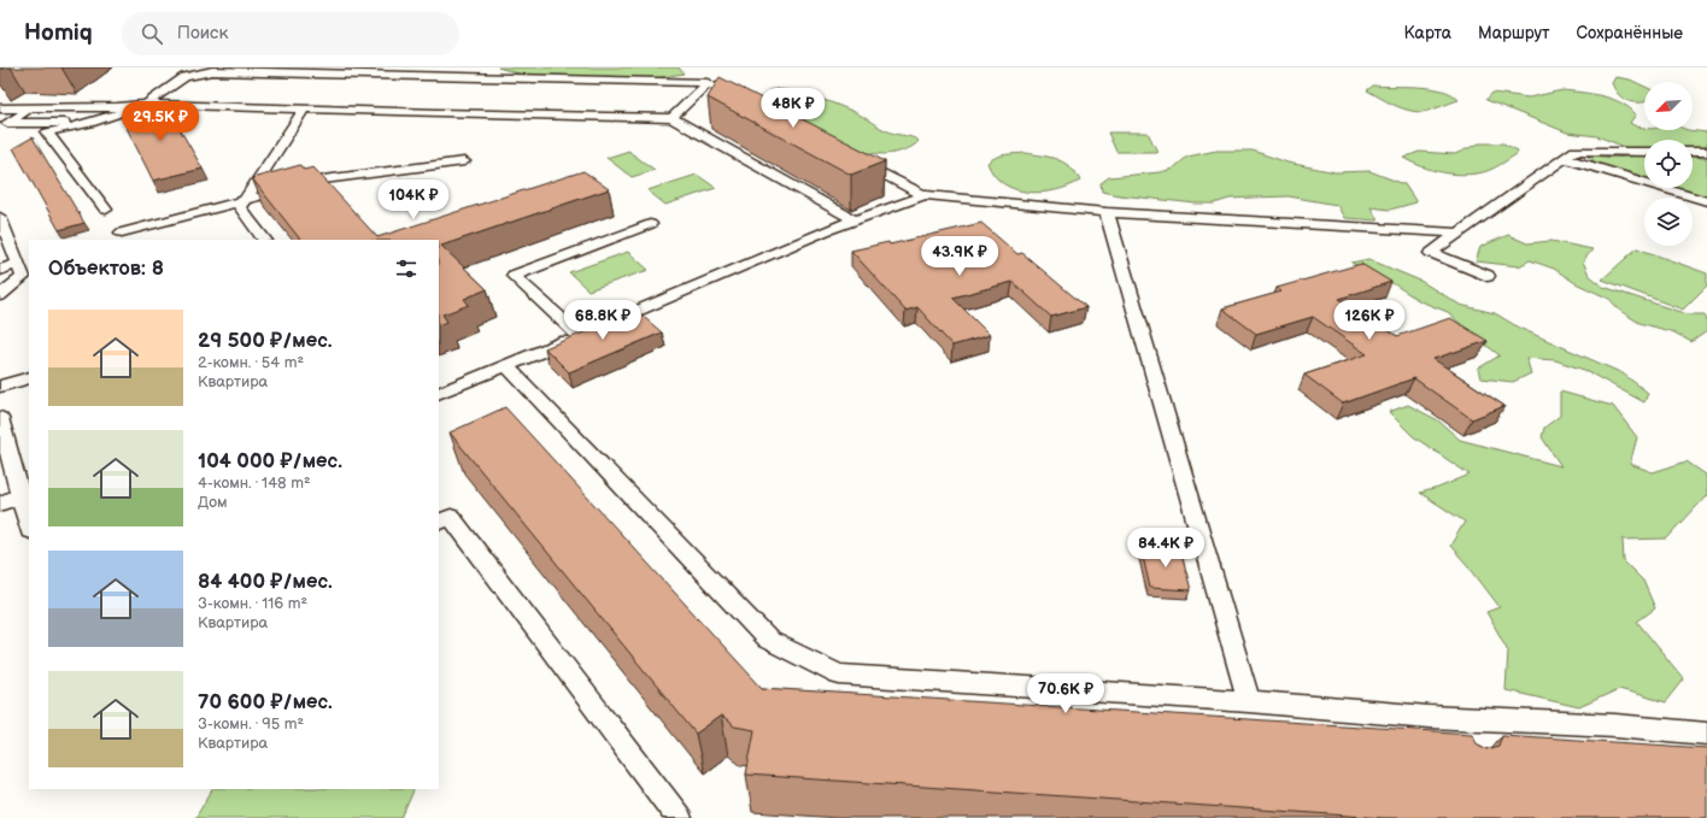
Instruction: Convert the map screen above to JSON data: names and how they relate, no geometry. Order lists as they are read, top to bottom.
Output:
{
  "north": "bottom left",
  "page": {
    "header": "Homiq",
    "search": "Поиск",
    "nav": ["Карта", "Маршрут", "Сохранённые"],
    "price": [
      "48K ₽",
      "29.5K ₽",
      "104K ₽",
      "43.9K ₽",
      "68.8K ₽",
      "126K ₽",
      "84.4K ₽",
      "70.6K ₽"
    ],
    "heading": "Объектов: 8",
    "list": [
      {
        "name": "29 500 ₽/мес.",
        "note": "2-комн. · 54 m² · Квартира"
      },
      {
        "name": "104 000 ₽/мес.",
        "note": "4-комн. · 148 m² · Дом"
      },
      {
        "name": "84 400 ₽/мес.",
        "note": "3-комн. · 116 m² · Квартира"
      },
      {
        "name": "70 600 ₽/мес.",
        "note": "3-комн. · 95 m² · Квартира"
      }
    ]
  }
}
